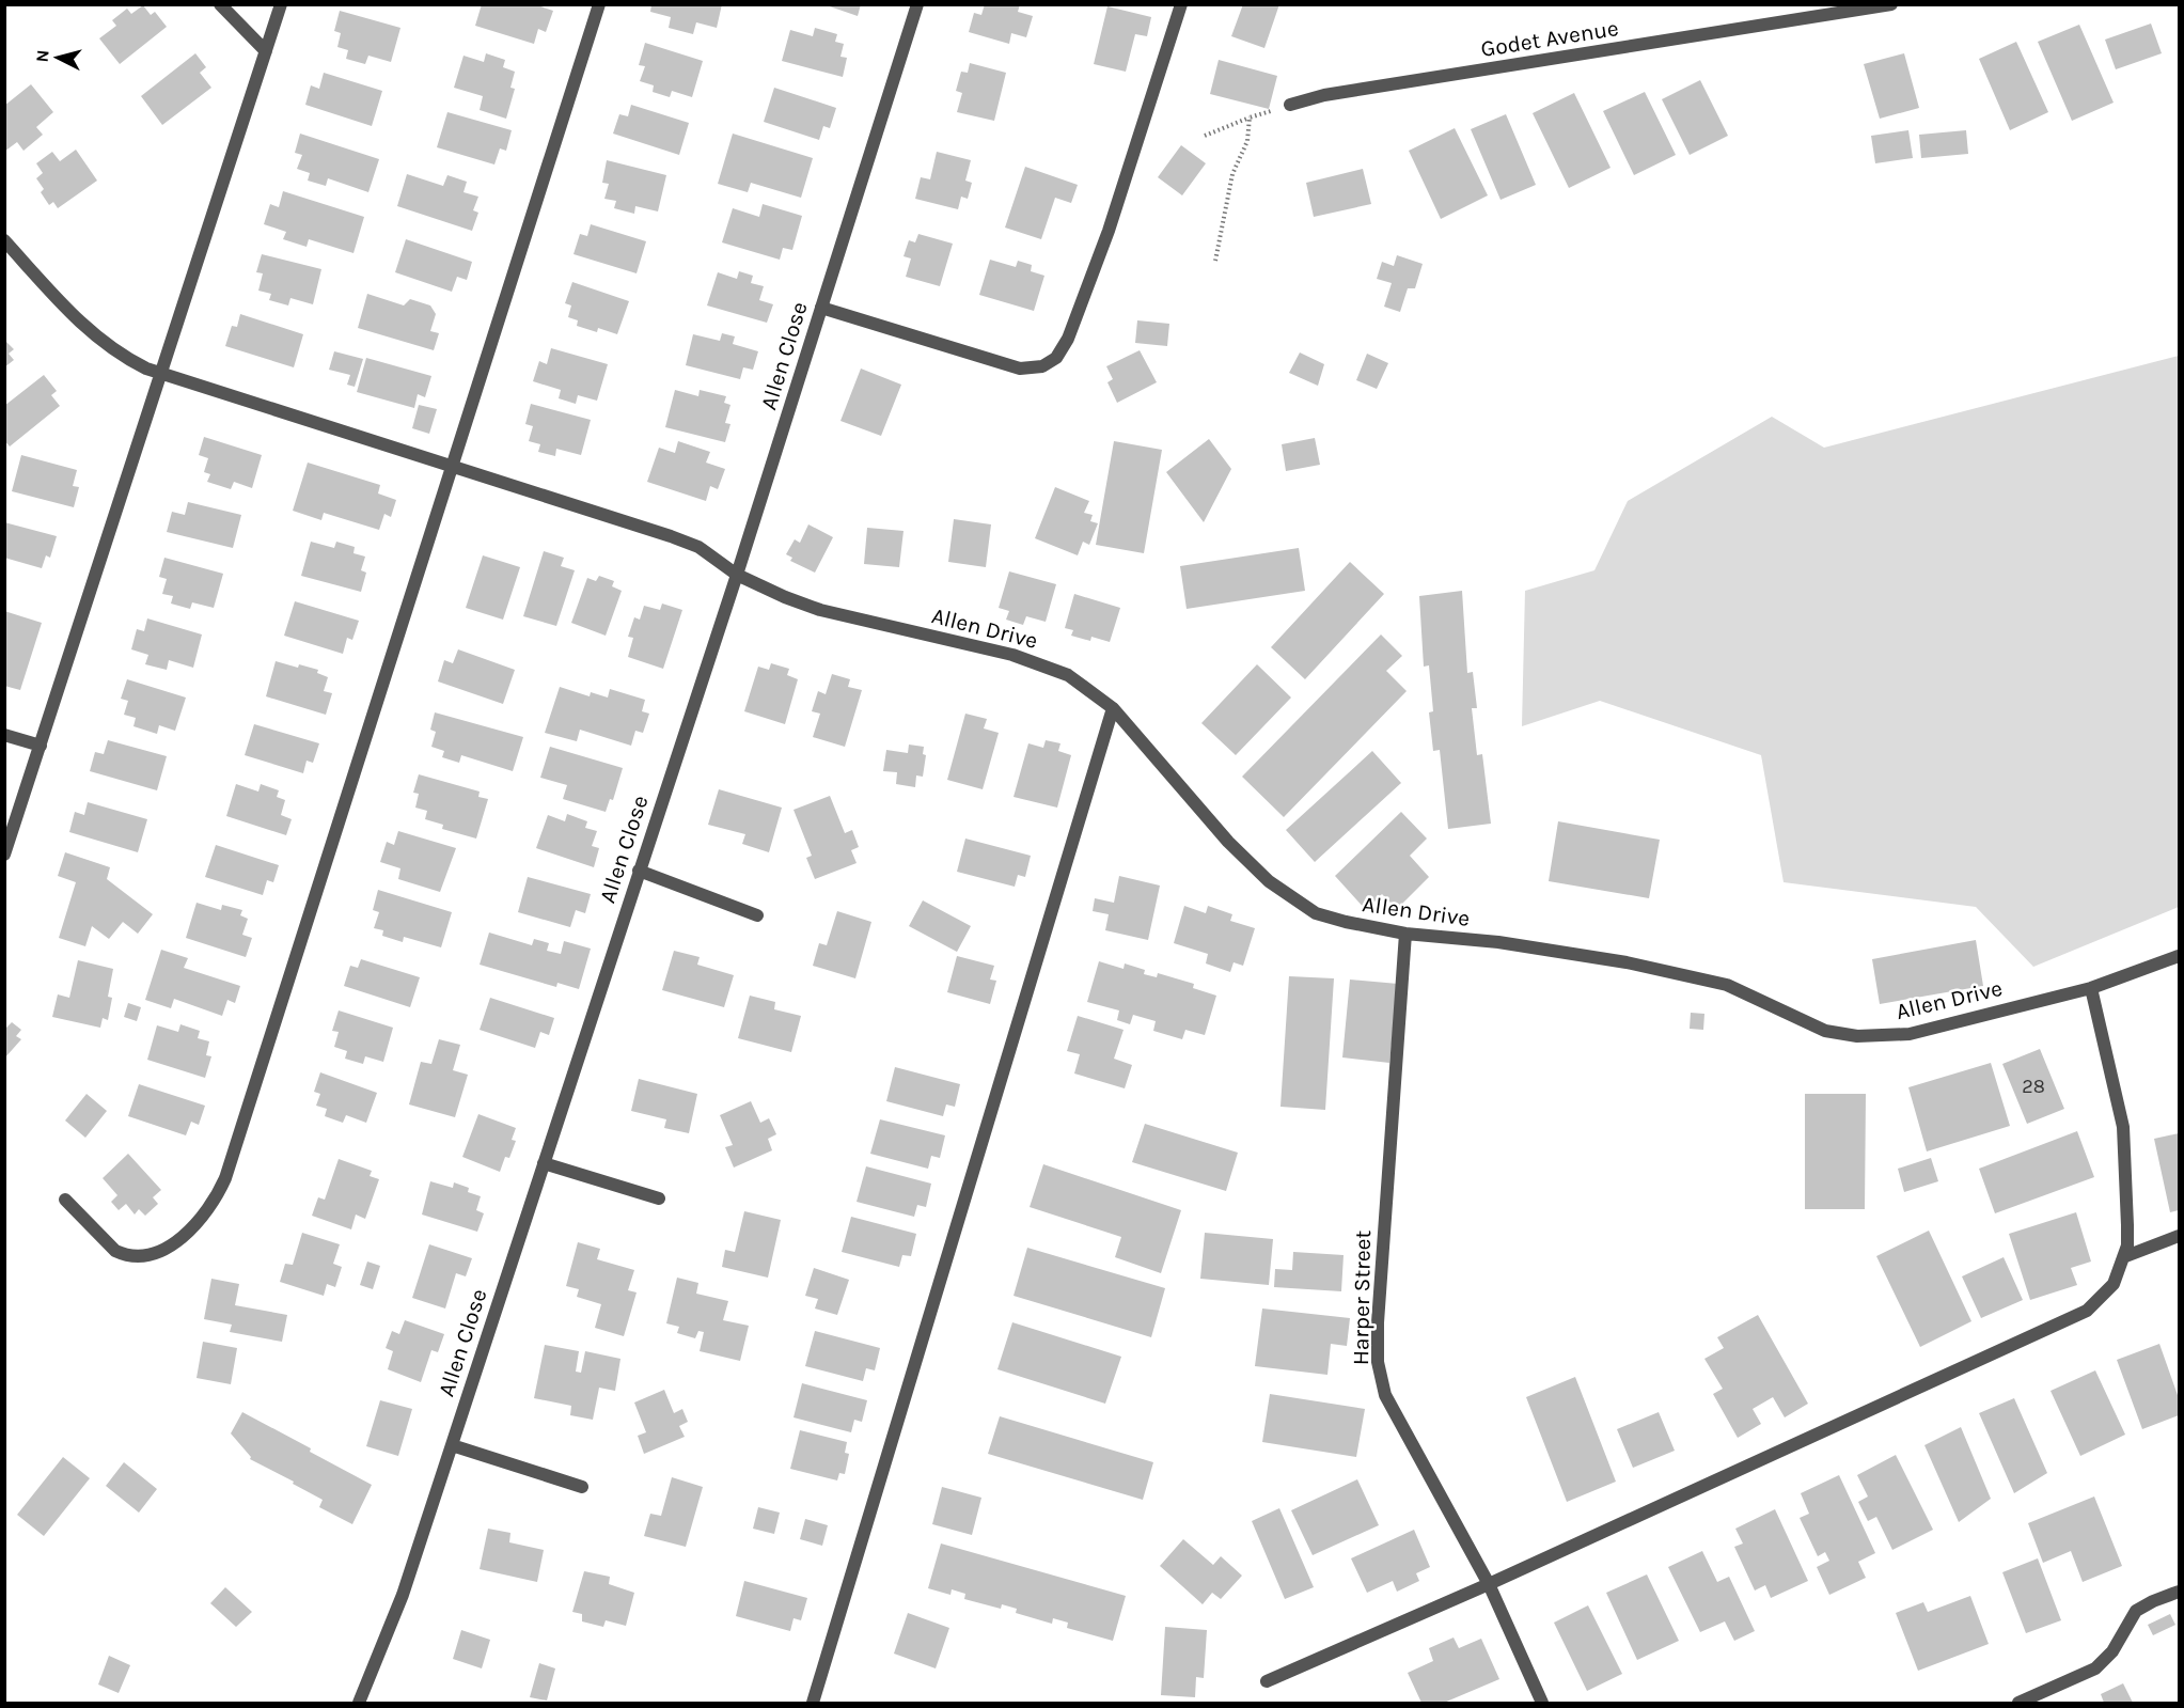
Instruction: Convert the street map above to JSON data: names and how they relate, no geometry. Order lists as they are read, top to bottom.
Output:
{
  "streets": {
    "street": [
      "Godet Avenue",
      "Allen Close",
      "Allen Drive",
      "Harper Street"
    ]
  },
  "crossings": [
    ["Allen Close", "Allen Drive"],
    ["Allen Drive", "Harper Street"]
  ],
  "house_numbers": ["28"],
  "north": "left"
}
